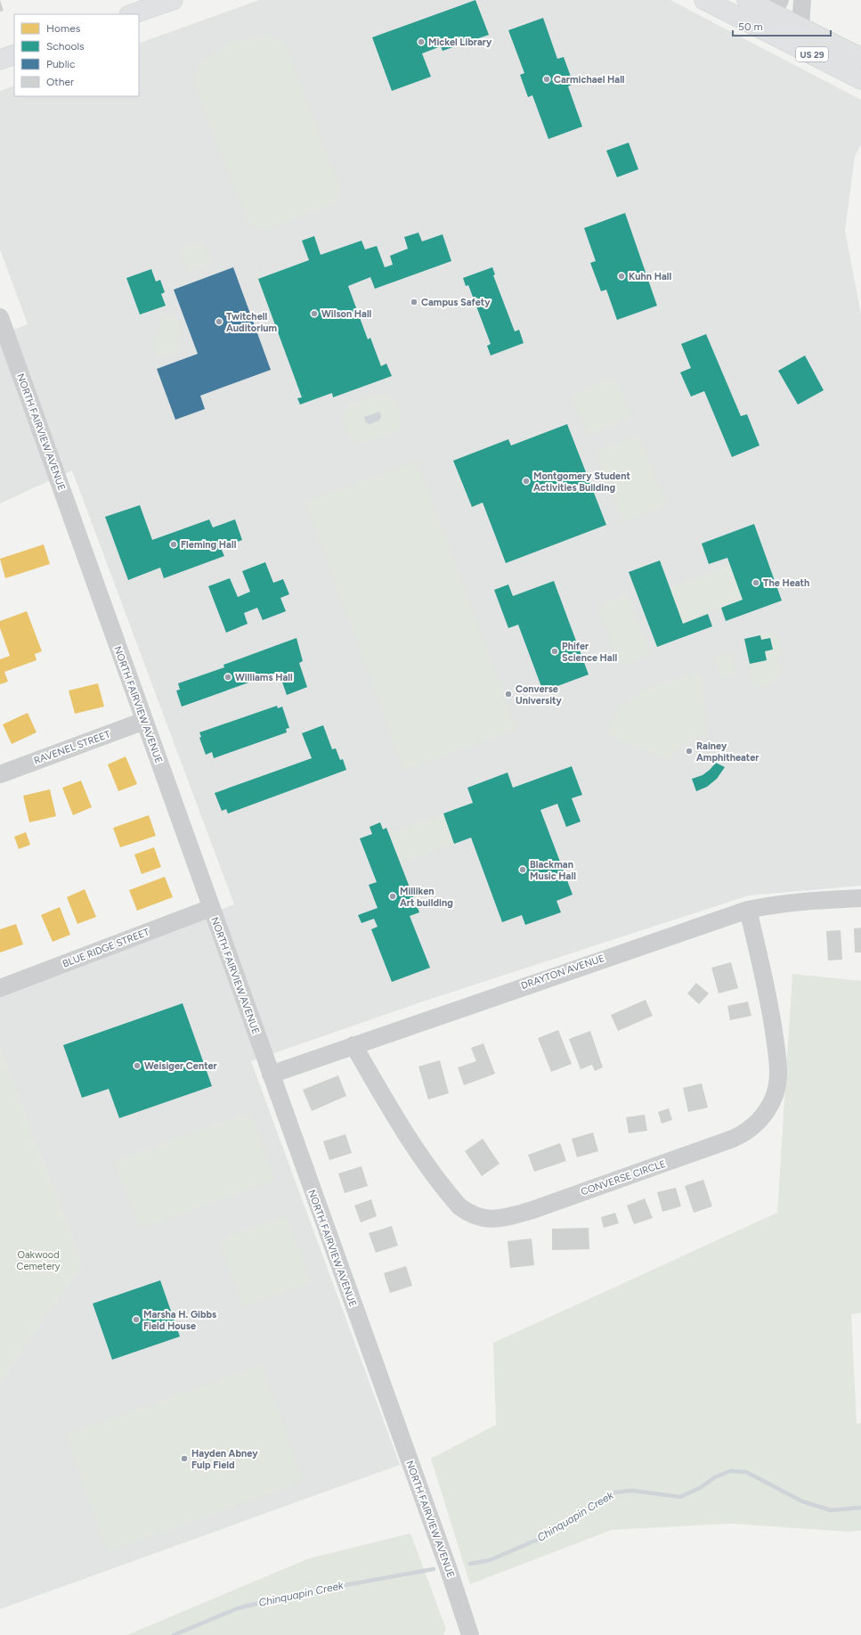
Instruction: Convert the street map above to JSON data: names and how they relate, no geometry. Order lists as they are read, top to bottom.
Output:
{
  "streets": {
    "main road": ["US 29"],
    "street": [
      "NORTH FAIRVIEW AVENUE",
      "RAVENEL STREET",
      "BLUE RIDGE STREET",
      "DRAYTON AVENUE",
      "CONVERSE CIRCLE"
    ]
  },
  "crossings": [
    ["NORTH FAIRVIEW AVENUE", "RAVENEL STREET"],
    ["NORTH FAIRVIEW AVENUE", "BLUE RIDGE STREET"],
    ["NORTH FAIRVIEW AVENUE", "DRAYTON AVENUE"],
    ["DRAYTON AVENUE", "CONVERSE CIRCLE"]
  ],
  "water": ["Chinquapin Creek"],
  "parks": ["Oakwood Cemetery"],
  "places": [
    "Mickel Library",
    "Carmichael Hall",
    "Kuhn Hall",
    "Campus Safety",
    "Wilson Hall",
    "Twitchell Auditorium",
    "Montgomery Student Activities Building",
    "Fleming Hall",
    "The Heath",
    "Phifer Science Hall",
    "Williams Hall",
    "Converse University",
    "Rainey Amphitheater",
    "Blackman Music Hall",
    "Milliken Art building",
    "Weisiger Center",
    "Marsha H. Gibbs Field House",
    "Hayden Abney Fulp Field"
  ],
  "legend": [
    "Homes",
    "Schools",
    "Public",
    "Other"
  ],
  "scale_bar": "50 m"
}
